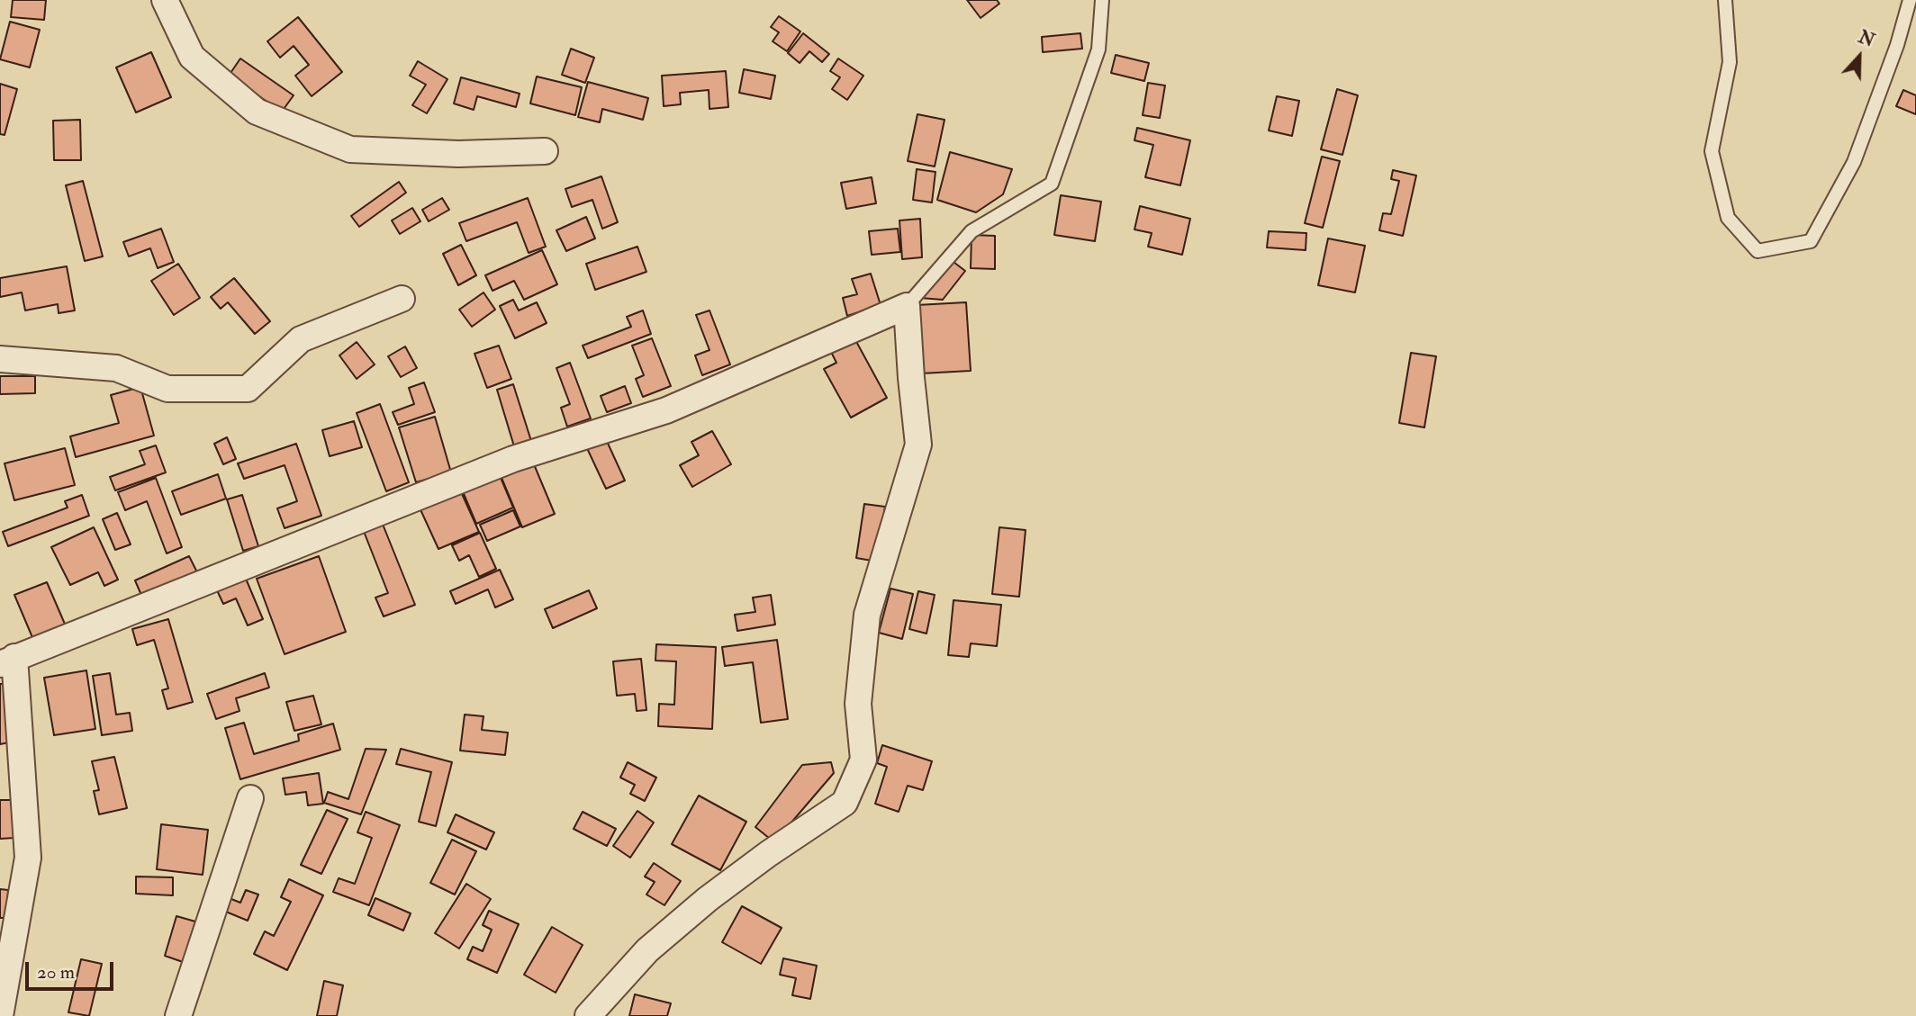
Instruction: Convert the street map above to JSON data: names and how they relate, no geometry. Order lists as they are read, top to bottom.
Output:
{
  "scale_bar": "20 m",
  "north": "top"
}
